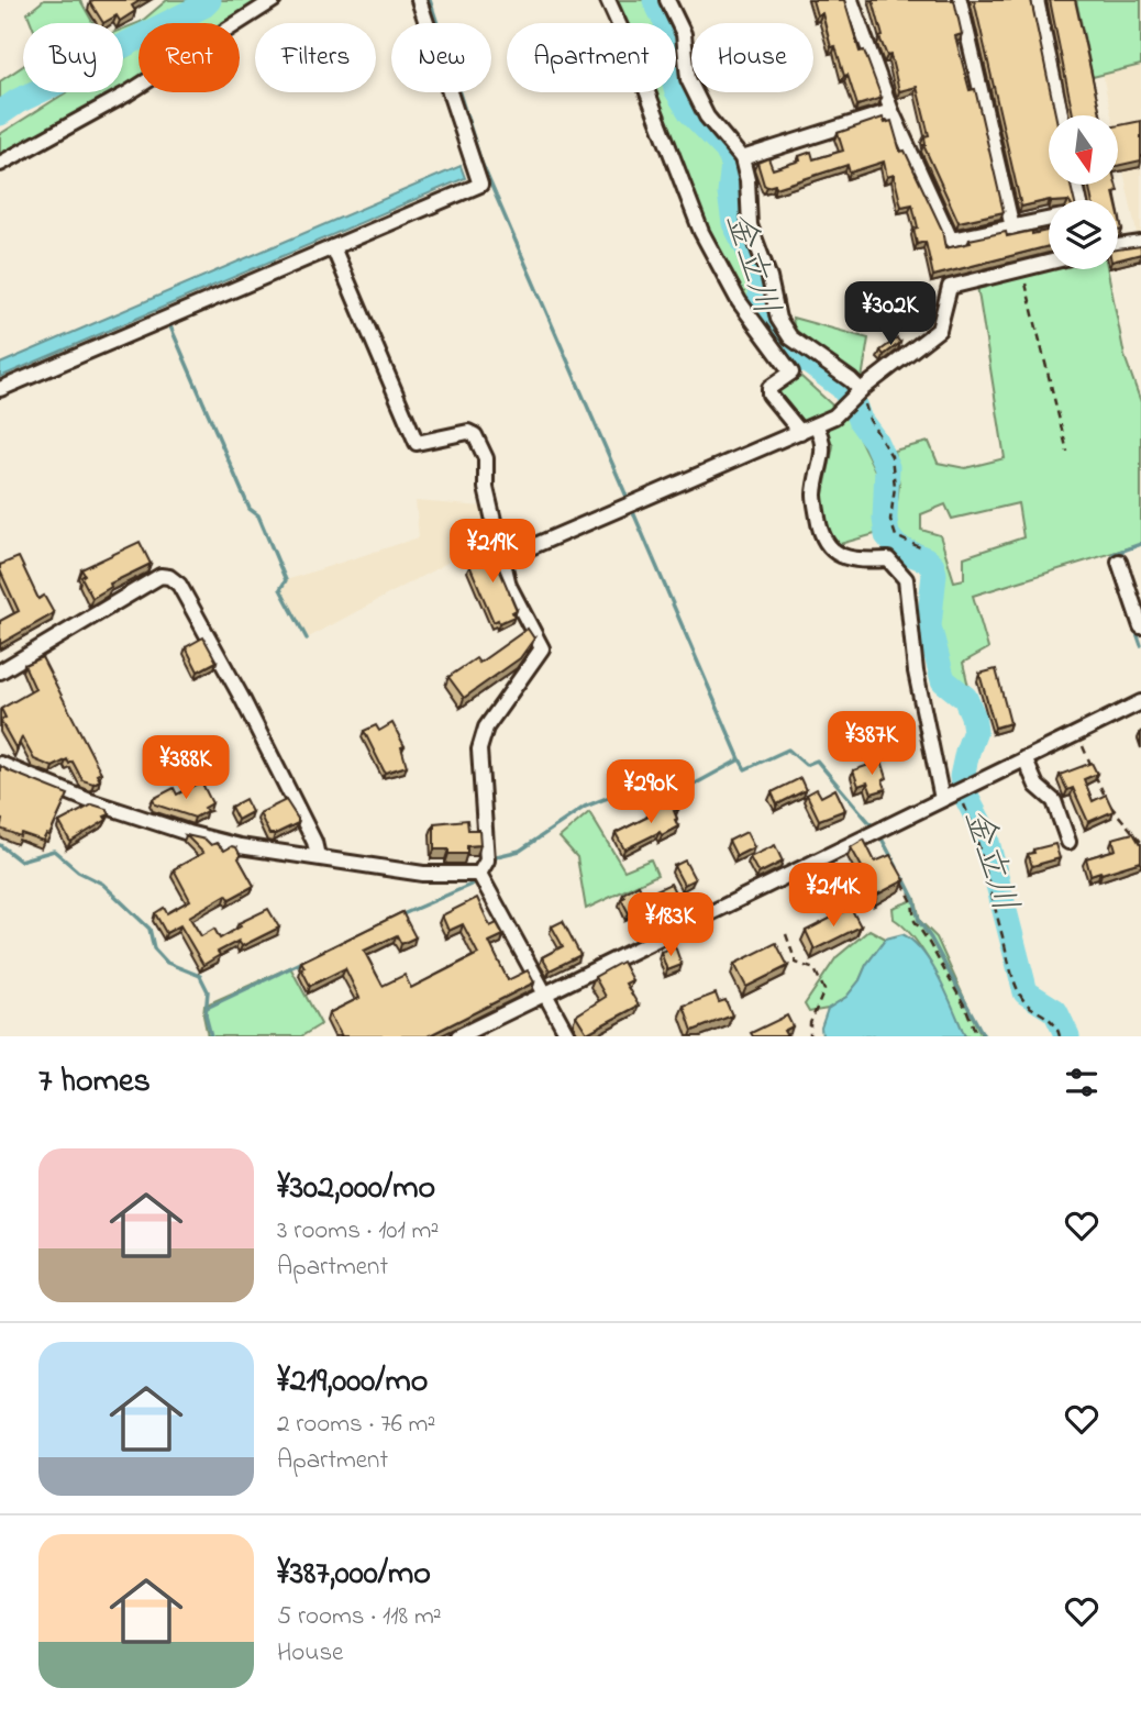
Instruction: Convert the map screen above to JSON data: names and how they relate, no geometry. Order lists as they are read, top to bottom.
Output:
{
  "water": ["金立川"],
  "north": "bottom",
  "page": {
    "chip": [
      "Buy",
      "Rent",
      "Filters",
      "New",
      "Apartment",
      "House"
    ],
    "price": [
      "¥302K",
      "¥219K",
      "¥387K",
      "¥388K",
      "¥290K",
      "¥214K",
      "¥183K"
    ],
    "heading": "7 homes",
    "list": [
      {
        "name": "¥302,000/mo",
        "note": "3 rooms · 101 m² · Apartment"
      },
      {
        "name": "¥219,000/mo",
        "note": "2 rooms · 76 m² · Apartment"
      },
      {
        "name": "¥387,000/mo",
        "note": "5 rooms · 118 m² · House"
      }
    ]
  }
}
